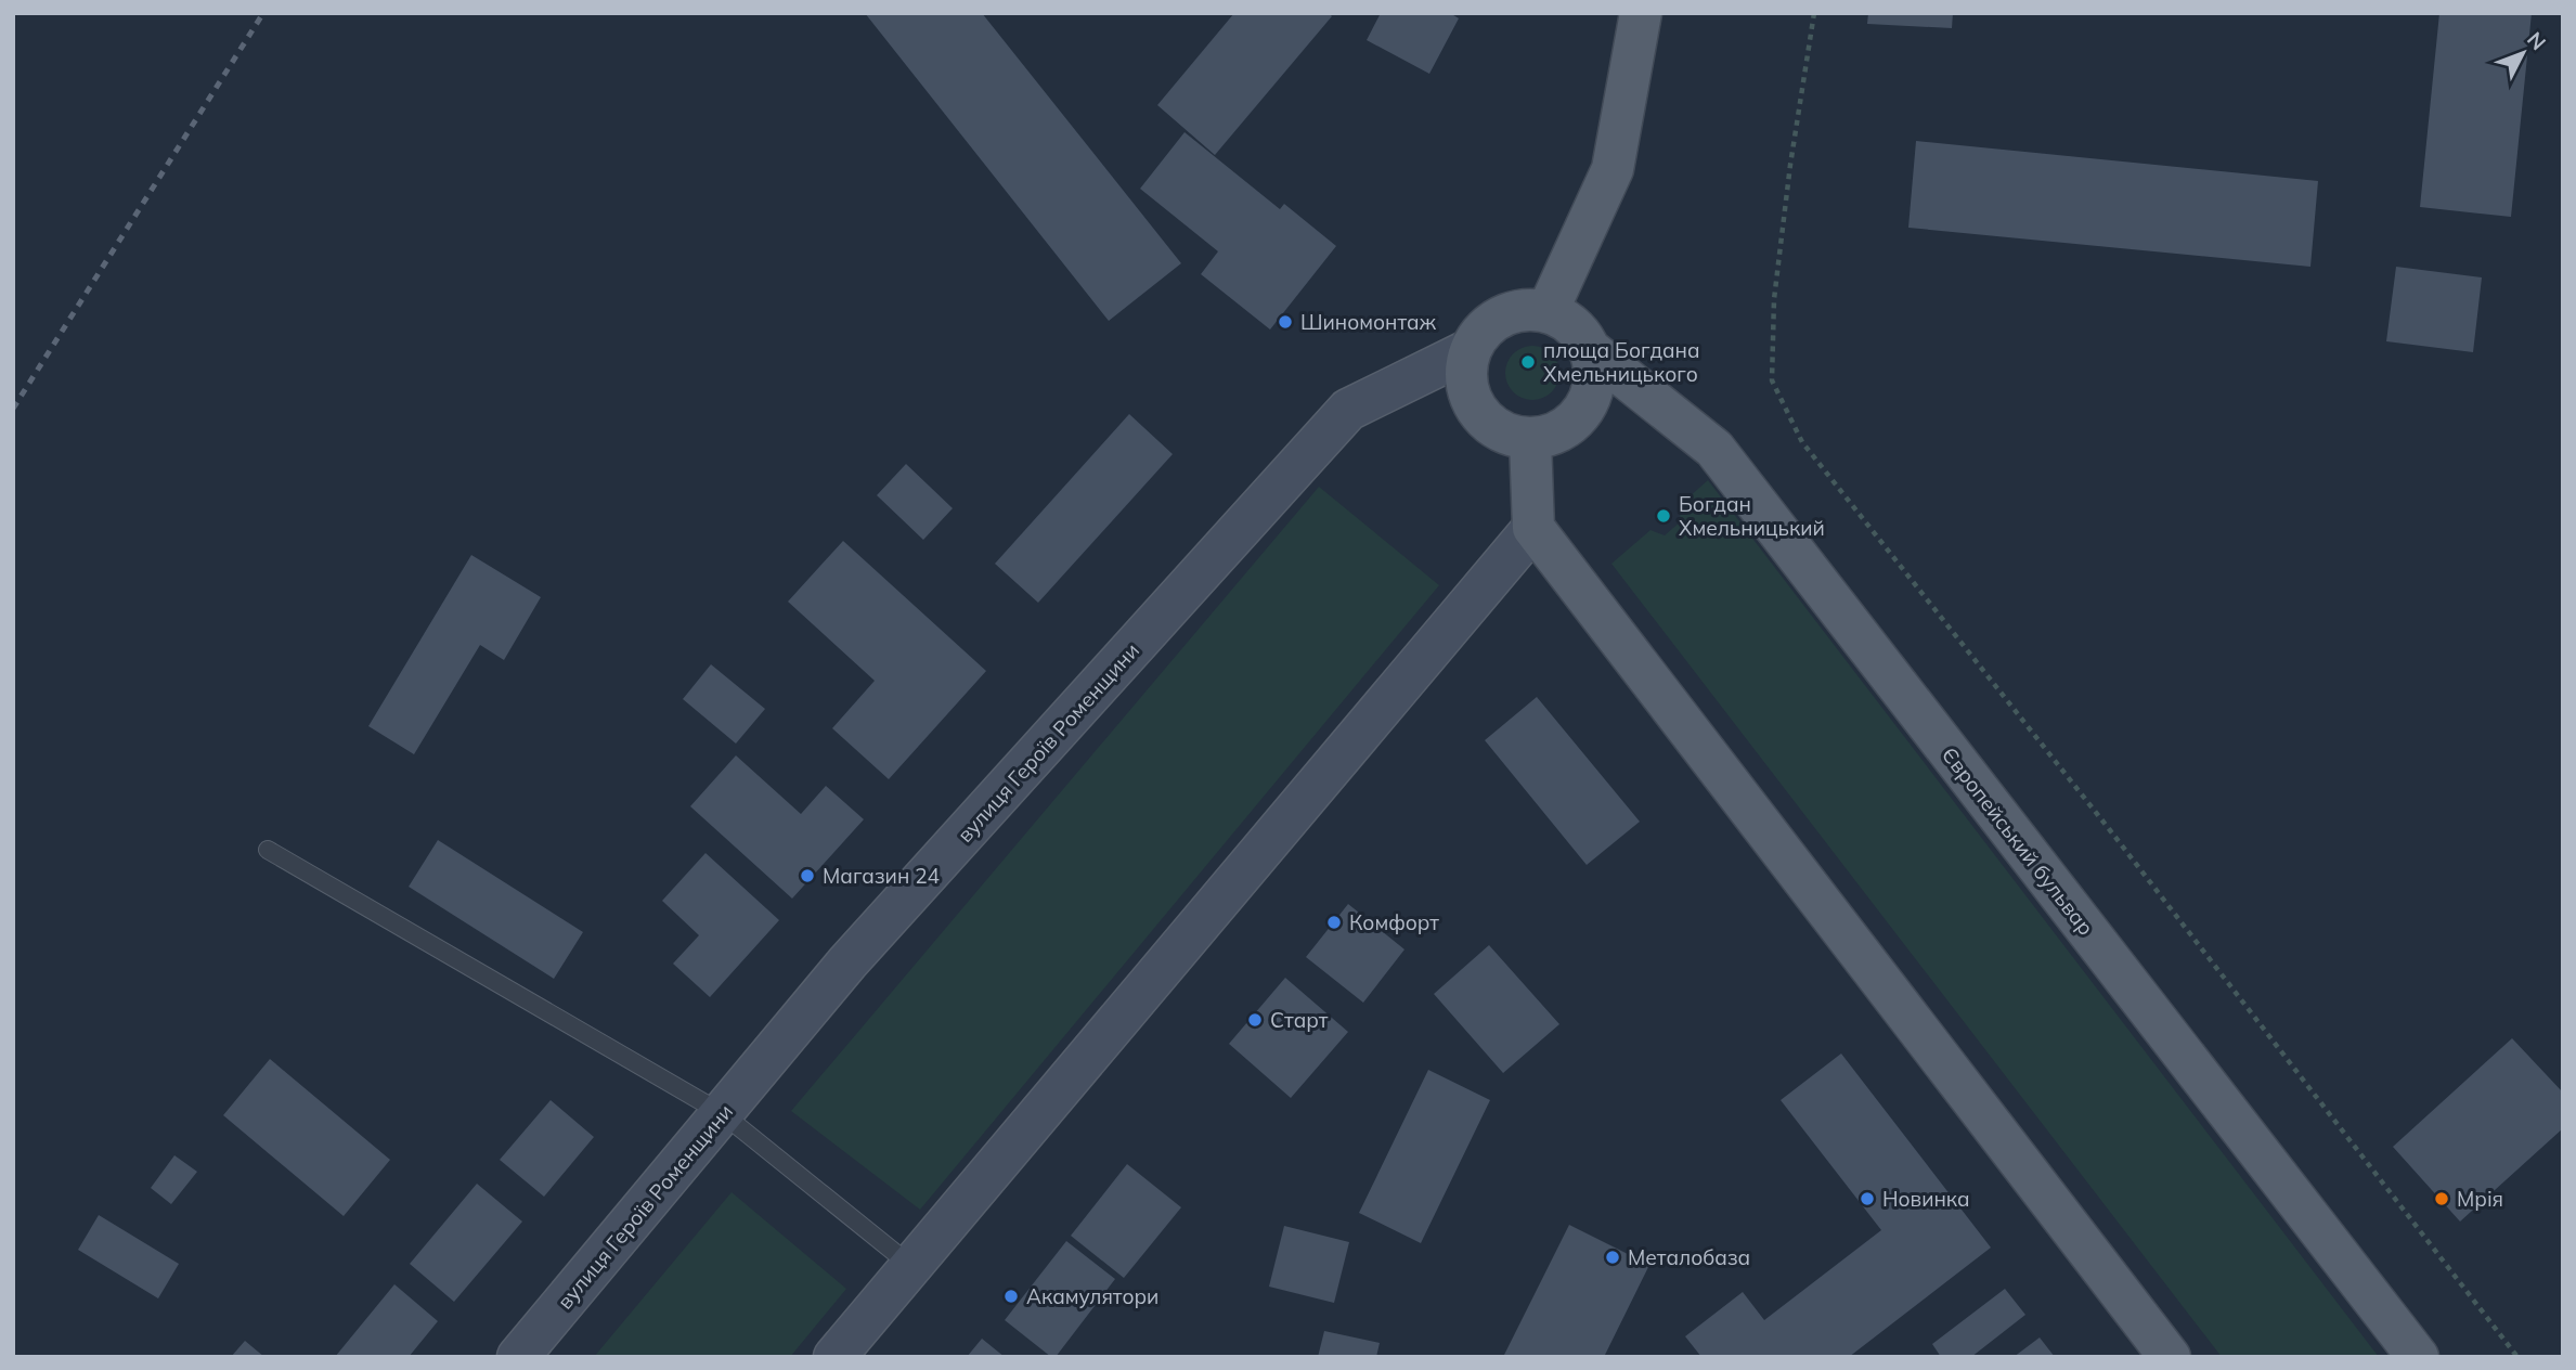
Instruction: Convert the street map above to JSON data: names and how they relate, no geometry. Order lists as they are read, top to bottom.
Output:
{
  "streets": {
    "main road": ["Європейський бульвар"],
    "street": ["вулиця Героїв Роменщини"]
  },
  "crossings": [
    ["вулиця Героїв Роменщини", "Європейський бульвар"]
  ],
  "places": [
    "Шиномонтаж",
    "площа Богдана Хмельницького",
    "Богдан Хмельницький",
    "Магазин 24",
    "Комфорт",
    "Старт",
    "Новинка",
    "Мрія",
    "Металобаза",
    "Акамулятори"
  ],
  "north": "top right"
}
